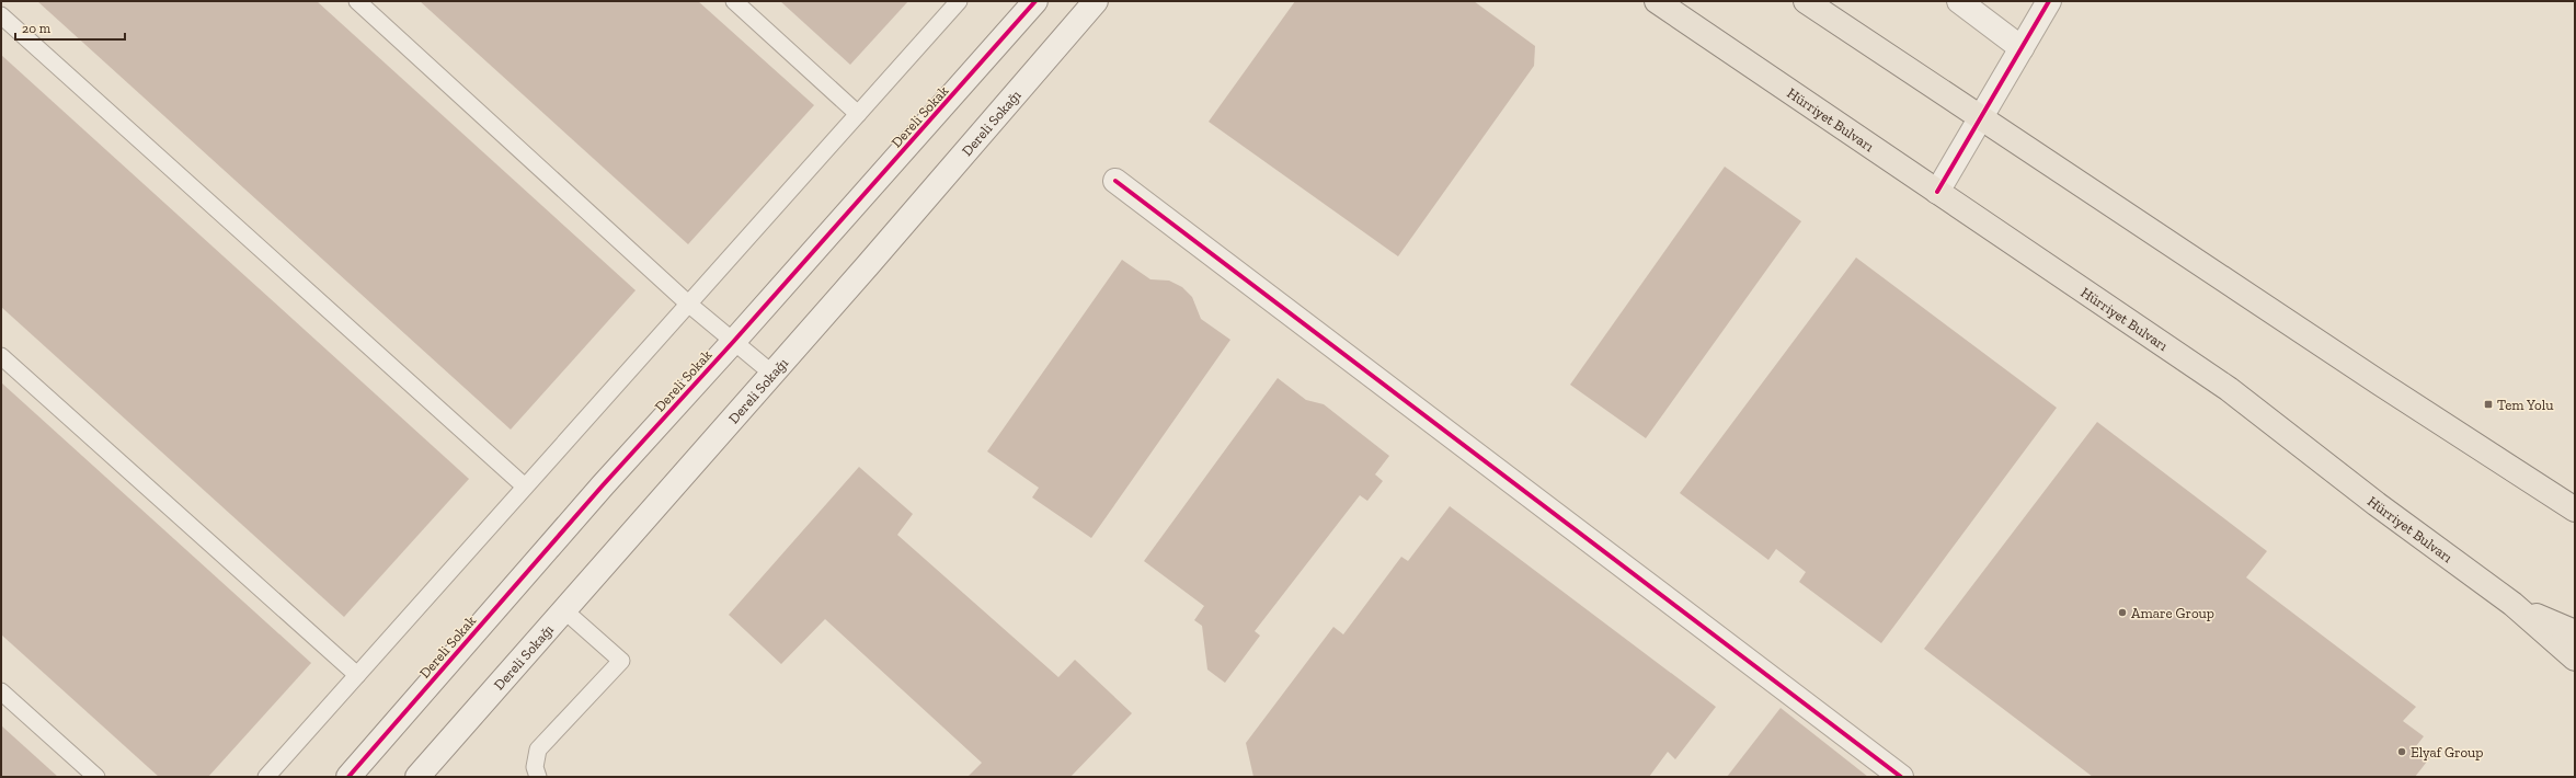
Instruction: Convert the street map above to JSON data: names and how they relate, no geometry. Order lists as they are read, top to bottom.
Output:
{
  "streets": {
    "main road": ["Hürriyet Bulvarı"],
    "street": ["Dereli Sokak", "Dereli Sokağı"]
  },
  "places": {
    "transit": ["Tem Yolu"],
    "other": ["Amare Group", "Elyaf Group"]
  },
  "scale_bar": "20 m"
}
